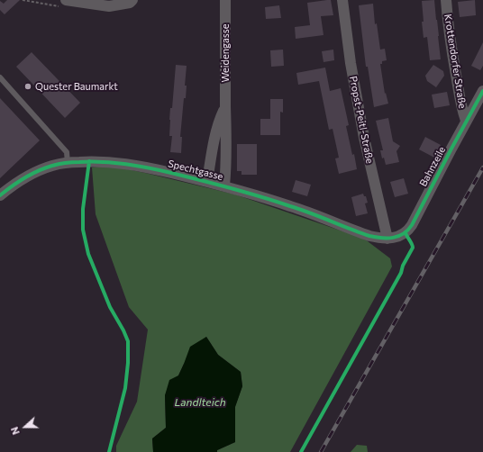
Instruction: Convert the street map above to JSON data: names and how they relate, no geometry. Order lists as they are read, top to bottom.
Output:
{
  "streets": {
    "street": [
      "Weidengasse",
      "Krottendorfer Straße",
      "Propst-Peitl-Straße",
      "Bahnzeile",
      "Spechtgasse"
    ]
  },
  "crossings": [
    ["Weidengasse", "Spechtgasse"],
    ["Krottendorfer Straße", "Bahnzeile"],
    ["Propst-Peitl-Straße", "Bahnzeile"],
    ["Propst-Peitl-Straße", "Spechtgasse"],
    ["Bahnzeile", "Spechtgasse"]
  ],
  "water": ["Landlteich"],
  "places": ["Quester Baumarkt"],
  "north": "left"
}
